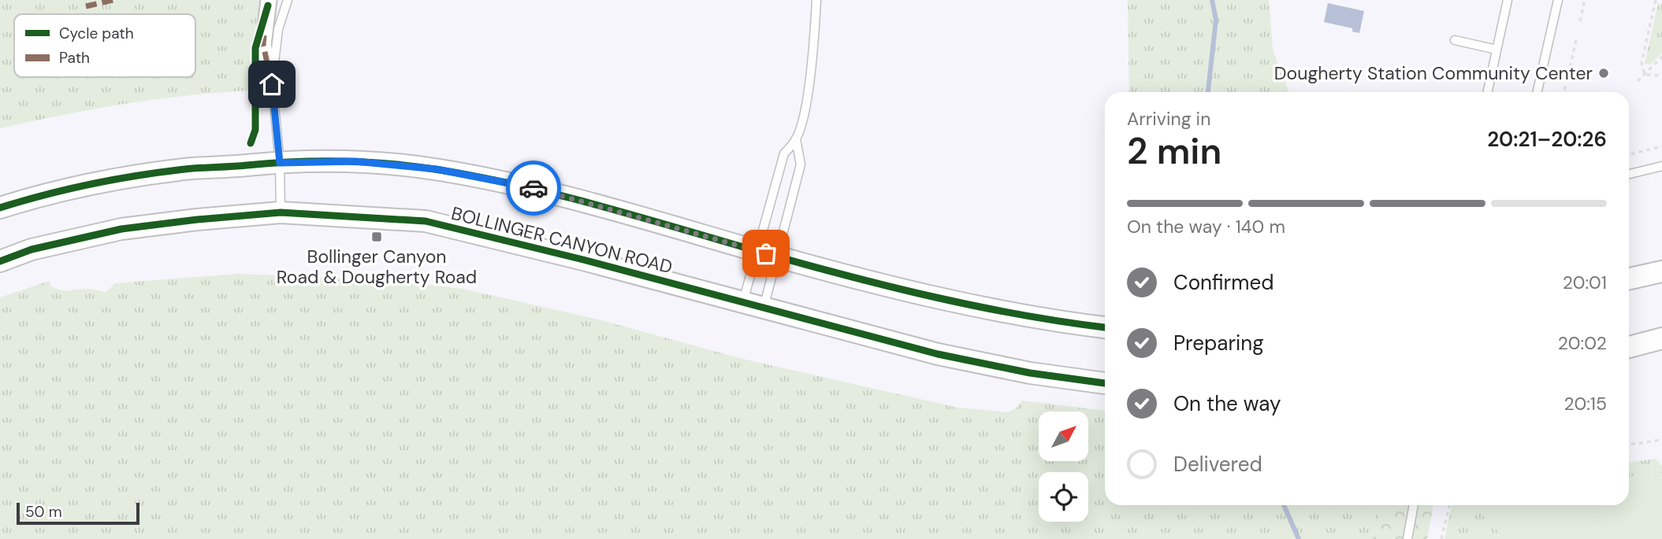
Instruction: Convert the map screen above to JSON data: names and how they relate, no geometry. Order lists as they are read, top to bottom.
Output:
{
  "streets": {
    "main road": ["BOLLINGER CANYON ROAD"]
  },
  "places": {
    "other": ["Dougherty Station Community Center"],
    "transit": ["Bollinger Canyon Road & Dougherty Road"]
  },
  "legend": ["Cycle path", "Path"],
  "scale_bar": "50 m",
  "north": "top right",
  "page": {
    "heading": ["2 min", "Arriving in", "20:21–20:26"],
    "bar": "On the way · 140 m",
    "list": [
      ["Confirmed", "20:01"],
      ["Preparing", "20:02"],
      ["On the way", "20:15"],
      "Delivered"
    ],
    "scale": "50 m"
  }
}
